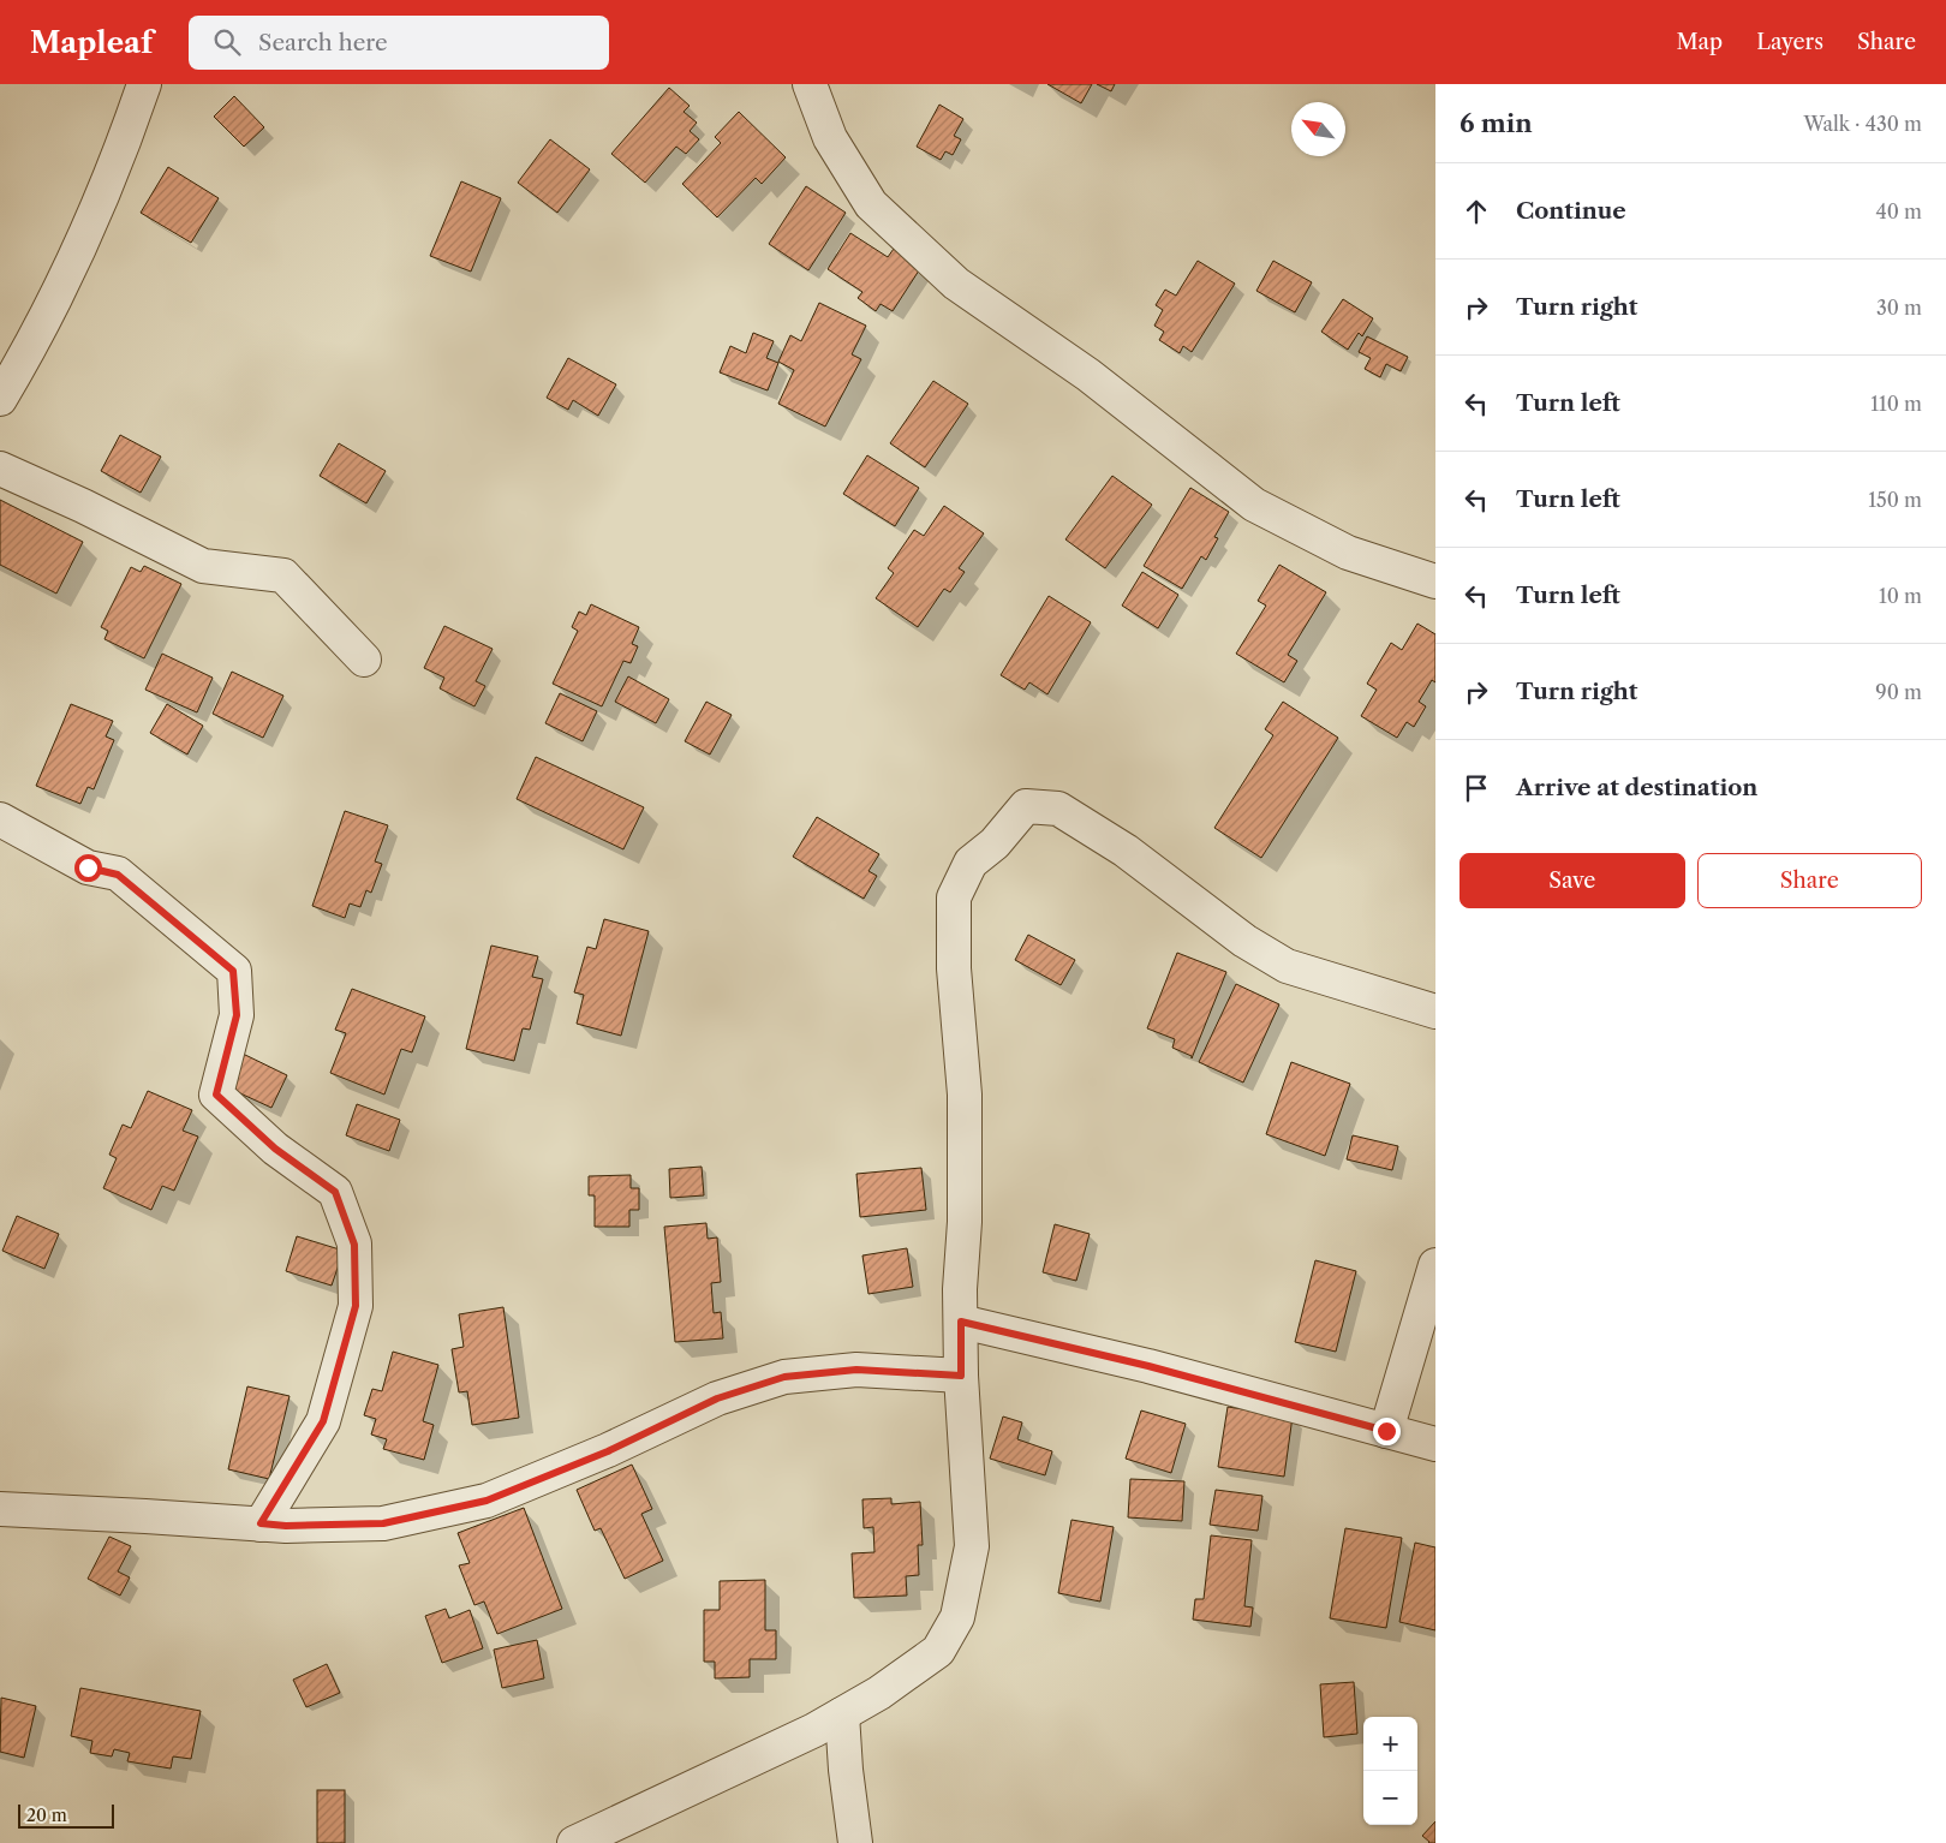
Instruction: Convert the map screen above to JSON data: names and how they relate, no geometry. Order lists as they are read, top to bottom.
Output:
{
  "scale_bar": "20 m",
  "north": "top left",
  "page": {
    "header": "Mapleaf",
    "search": "Search here",
    "nav": ["Map", "Layers", "Share"],
    "heading": ["6 min", "Walk · 430 m"],
    "list": [
      ["Continue", "40 m"],
      ["Turn right", "30 m"],
      ["Turn left", "110 m"],
      ["Turn left", "150 m"],
      ["Turn left", "10 m"],
      ["Turn right", "90 m"],
      "Arrive at destination"
    ],
    "buttons": ["Save", "Share"],
    "map_buttons": ["+", "−"],
    "scale": "20 m"
  }
}
